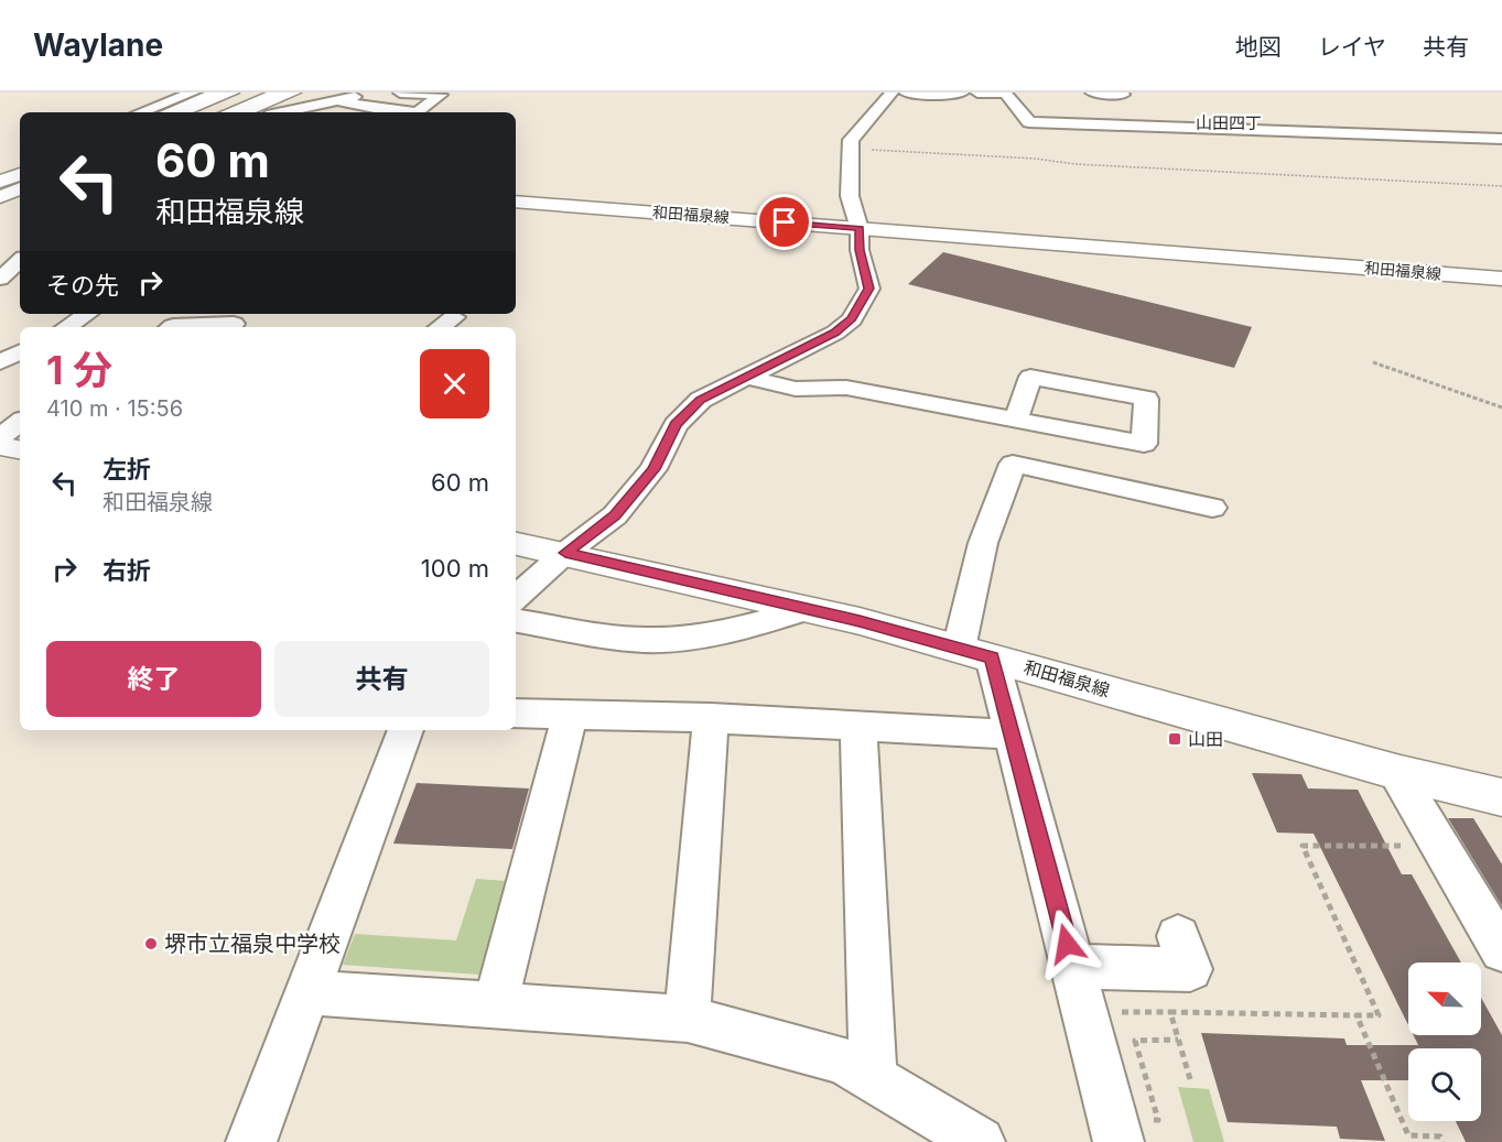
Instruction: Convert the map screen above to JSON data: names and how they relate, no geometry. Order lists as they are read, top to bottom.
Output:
{
  "streets": {
    "main road": ["和田福泉線"]
  },
  "districts": ["山田四丁"],
  "places": {
    "transit": ["山田"],
    "other": ["堺市立福泉中学校"]
  },
  "north": "top left",
  "page": {
    "header": "Waylane",
    "nav": ["地図", "レイヤ", "共有"],
    "turn": ["60 m", "和田福泉線"],
    "then": "その先",
    "heading": ["1 分", "410 m · 15:56"],
    "list": [
      {
        "name": "左折",
        "note": "和田福泉線",
        "value": "60 m"
      },
      {
        "name": "右折",
        "value": "100 m"
      }
    ],
    "buttons": ["終了", "共有"]
  }
}
